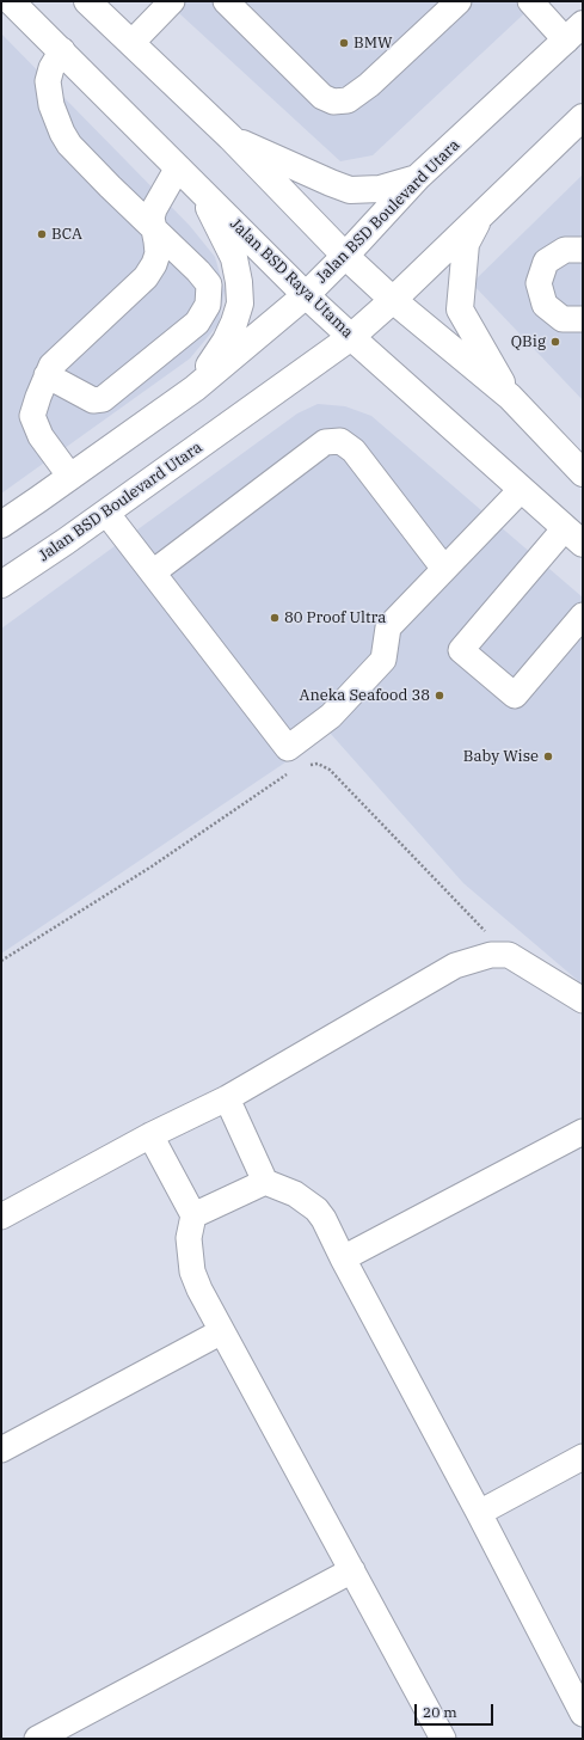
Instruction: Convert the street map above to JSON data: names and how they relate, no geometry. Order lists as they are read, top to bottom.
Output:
{
  "streets": {
    "main road": ["Jalan BSD Boulevard Utara", "Jalan BSD Raya Utama"]
  },
  "crossings": [
    ["Jalan BSD Boulevard Utara", "Jalan BSD Raya Utama"]
  ],
  "places": [
    "BMW",
    "BCA",
    "QBig",
    "80 Proof Ultra",
    "Aneka Seafood 38",
    "Baby Wise"
  ],
  "scale_bar": "20 m"
}
